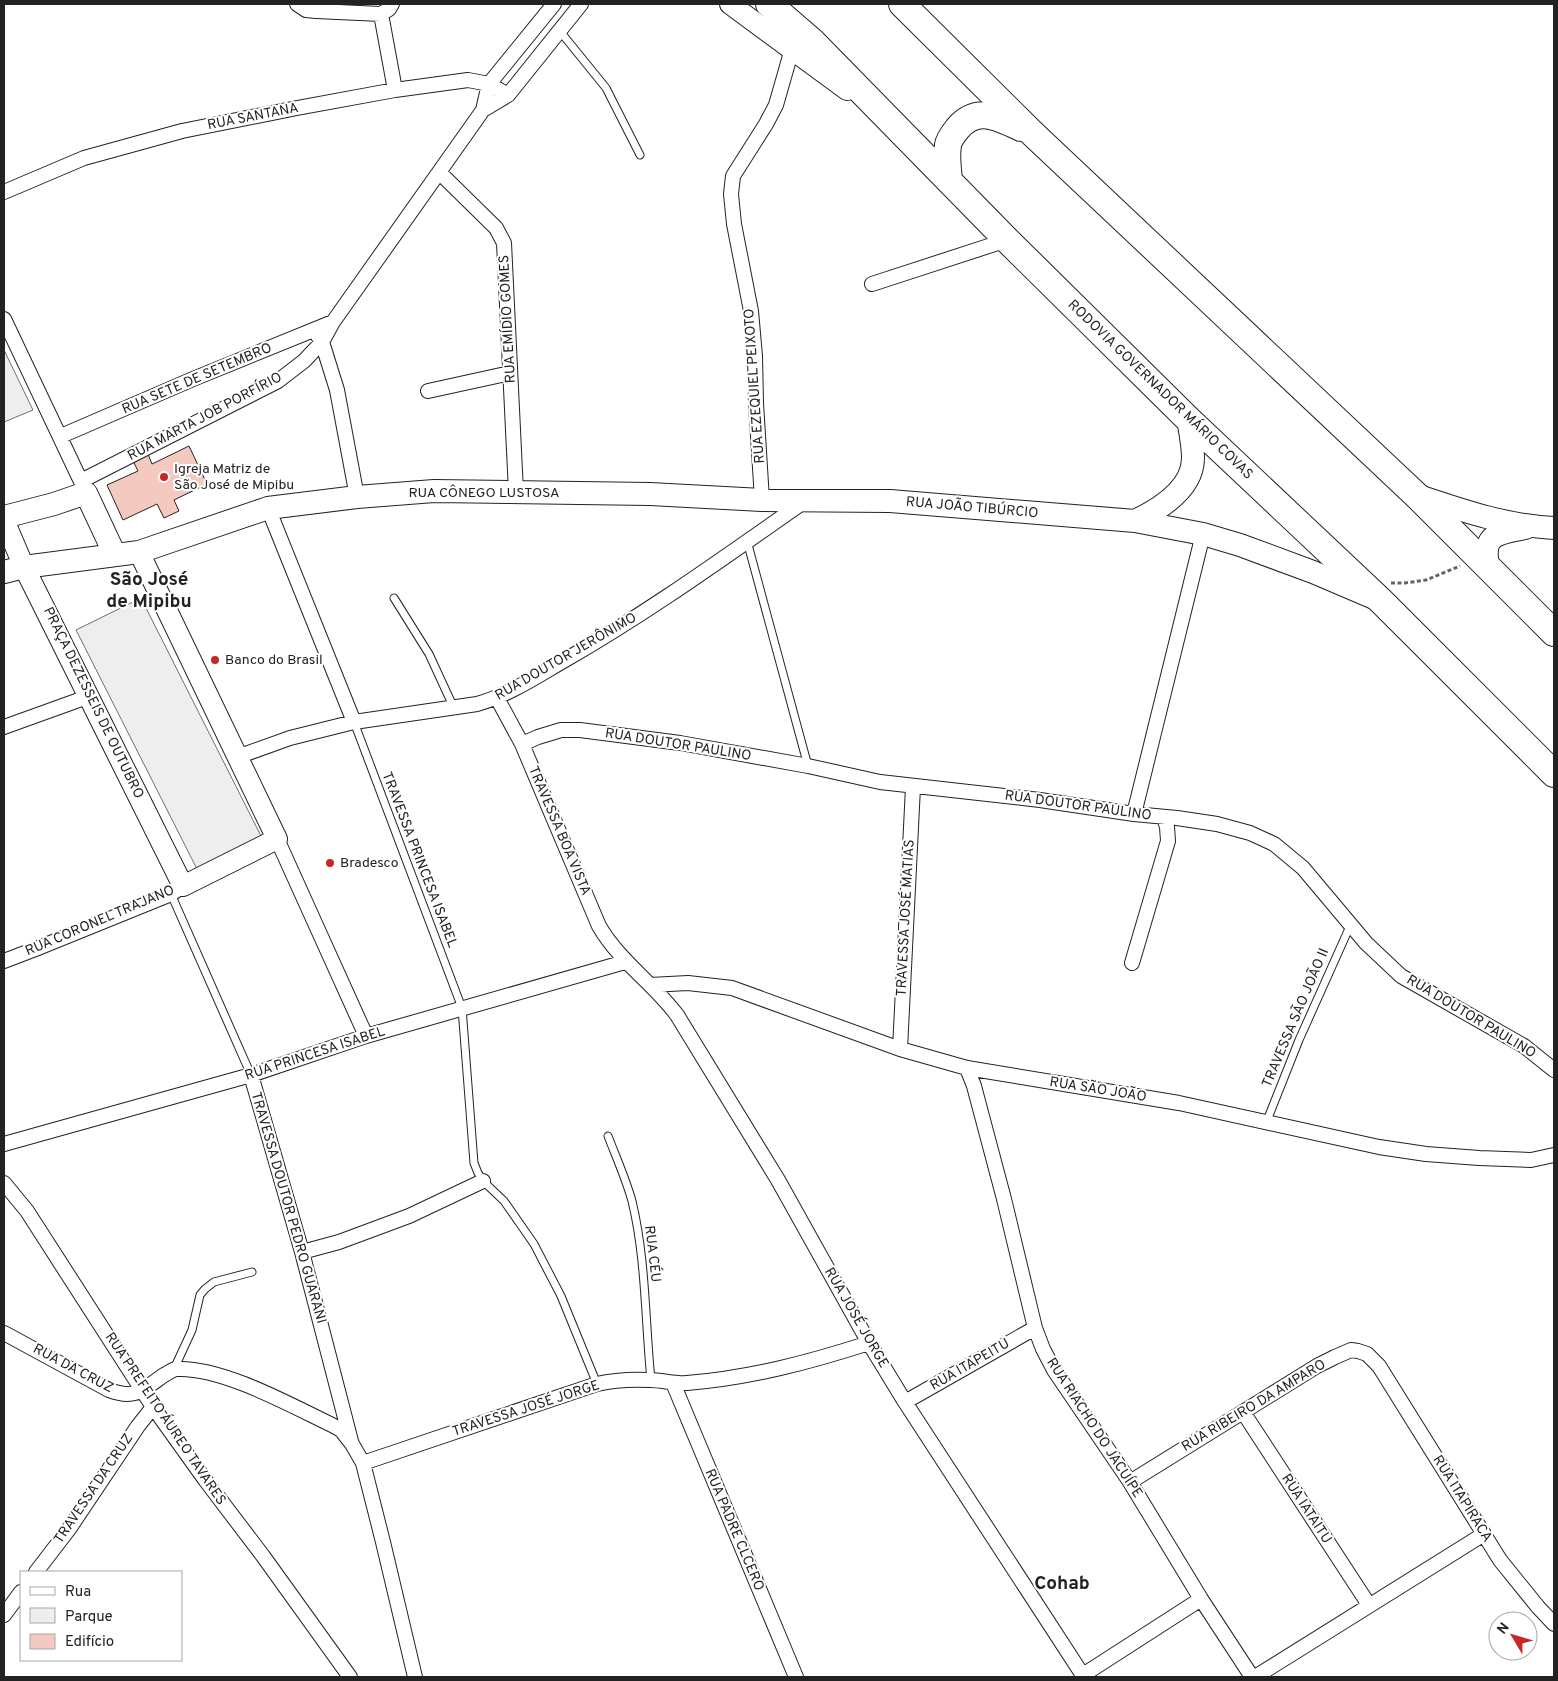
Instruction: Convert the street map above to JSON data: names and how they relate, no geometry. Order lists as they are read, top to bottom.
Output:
{
  "streets": {
    "highway": ["RODOVIA GOVERNADOR MÁRIO COVAS"],
    "main road": ["RUA CÔNEGO LUSTOSA", "RUA JOÃO TIBÚRCIO"],
    "street": [
      "RUA SANTANA",
      "RUA EMÍDIO GOMES",
      "RUA SETE DE SETEMBRO",
      "RUA EZEQUIEL PEIXOTO",
      "RUA MARTA JOB PORFÍRIO",
      "RUA DOUTOR JERÔNIMO",
      "PRAÇA DEZESSEIS DE OUTUBRO",
      "RUA DOUTOR PAULINO",
      "TRAVESSA BOA VISTA",
      "TRAVESSA JOSÉ MATIAS",
      "RUA CORONEL TRAJANO",
      "RUA PRINCESA ISABEL",
      "RUA SÃO JOÃO",
      "TRAVESSA DOUTOR PEDRO GUARANI",
      "RUA JOSÉ JORGE",
      "RUA ITAPEITU",
      "RUA DA CRUZ",
      "RUA RIBEIRO DA AMPARO",
      "TRAVESSA JOSÉ JORGE",
      "RUA PREFEITO ÁUREO TAVARES",
      "RUA RIACHO DO JACUÍPE",
      "TRAVESSA DA CRUZ",
      "RUA ITAPIRACA",
      "RUA IATAITU",
      "RUA PADRE CLCERO"
    ],
    "lane": ["TRAVESSA PRINCESA ISABEL", "TRAVESSA SÃO JOÃO II", "RUA CÉU"]
  },
  "crossings": [
    ["RUA EMÍDIO GOMES", "RUA CÔNEGO LUSTOSA"],
    ["RUA EZEQUIEL PEIXOTO", "RUA CÔNEGO LUSTOSA"],
    ["RODOVIA GOVERNADOR MÁRIO COVAS", "RUA JOÃO TIBÚRCIO"],
    ["RUA CÔNEGO LUSTOSA", "RUA JOÃO TIBÚRCIO"],
    ["RUA CÔNEGO LUSTOSA", "RUA DOUTOR JERÔNIMO"],
    ["RUA CÔNEGO LUSTOSA", "PRAÇA DEZESSEIS DE OUTUBRO"],
    ["RUA JOÃO TIBÚRCIO", "RUA DOUTOR JERÔNIMO"],
    ["RUA DOUTOR JERÔNIMO", "TRAVESSA BOA VISTA"],
    ["RUA DOUTOR JERÔNIMO", "TRAVESSA PRINCESA ISABEL"],
    ["PRAÇA DEZESSEIS DE OUTUBRO", "RUA CORONEL TRAJANO"],
    ["PRAÇA DEZESSEIS DE OUTUBRO", "TRAVESSA DOUTOR PEDRO GUARANI"],
    ["RUA DOUTOR PAULINO", "TRAVESSA BOA VISTA"],
    ["RUA DOUTOR PAULINO", "TRAVESSA JOSÉ MATIAS"],
    ["RUA DOUTOR PAULINO", "TRAVESSA SÃO JOÃO II"],
    ["TRAVESSA BOA VISTA", "RUA PRINCESA ISABEL"],
    ["TRAVESSA BOA VISTA", "RUA JOSÉ JORGE"],
    ["TRAVESSA PRINCESA ISABEL", "RUA PRINCESA ISABEL"],
    ["TRAVESSA JOSÉ MATIAS", "RUA SÃO JOÃO"],
    ["RUA CORONEL TRAJANO", "TRAVESSA DOUTOR PEDRO GUARANI"],
    ["TRAVESSA SÃO JOÃO II", "RUA SÃO JOÃO"],
    ["RUA PRINCESA ISABEL", "TRAVESSA DOUTOR PEDRO GUARANI"],
    ["RUA PRINCESA ISABEL", "RUA JOSÉ JORGE"],
    ["RUA SÃO JOÃO", "RUA JOSÉ JORGE"],
    ["RUA SÃO JOÃO", "RUA RIACHO DO JACUÍPE"],
    ["RUA CÉU", "TRAVESSA JOSÉ JORGE"],
    ["RUA JOSÉ JORGE", "RUA ITAPEITU"],
    ["RUA JOSÉ JORGE", "TRAVESSA JOSÉ JORGE"],
    ["RUA ITAPEITU", "RUA RIACHO DO JACUÍPE"],
    ["RUA DA CRUZ", "RUA PREFEITO ÁUREO TAVARES"],
    ["RUA RIBEIRO DA AMPARO", "RUA RIACHO DO JACUÍPE"],
    ["RUA RIBEIRO DA AMPARO", "RUA ITAPIRACA"],
    ["RUA RIBEIRO DA AMPARO", "RUA IATAITU"],
    ["TRAVESSA JOSÉ JORGE", "RUA PADRE CLCERO"],
    ["RUA PREFEITO ÁUREO TAVARES", "TRAVESSA DA CRUZ"]
  ],
  "districts": ["São José de Mipibu", "Cohab"],
  "places": ["Igreja Matriz de São José de Mipibu", "Banco do Brasil", "Bradesco"],
  "legend": ["Rua", "Parque", "Edifício"],
  "north": "top left"
}
